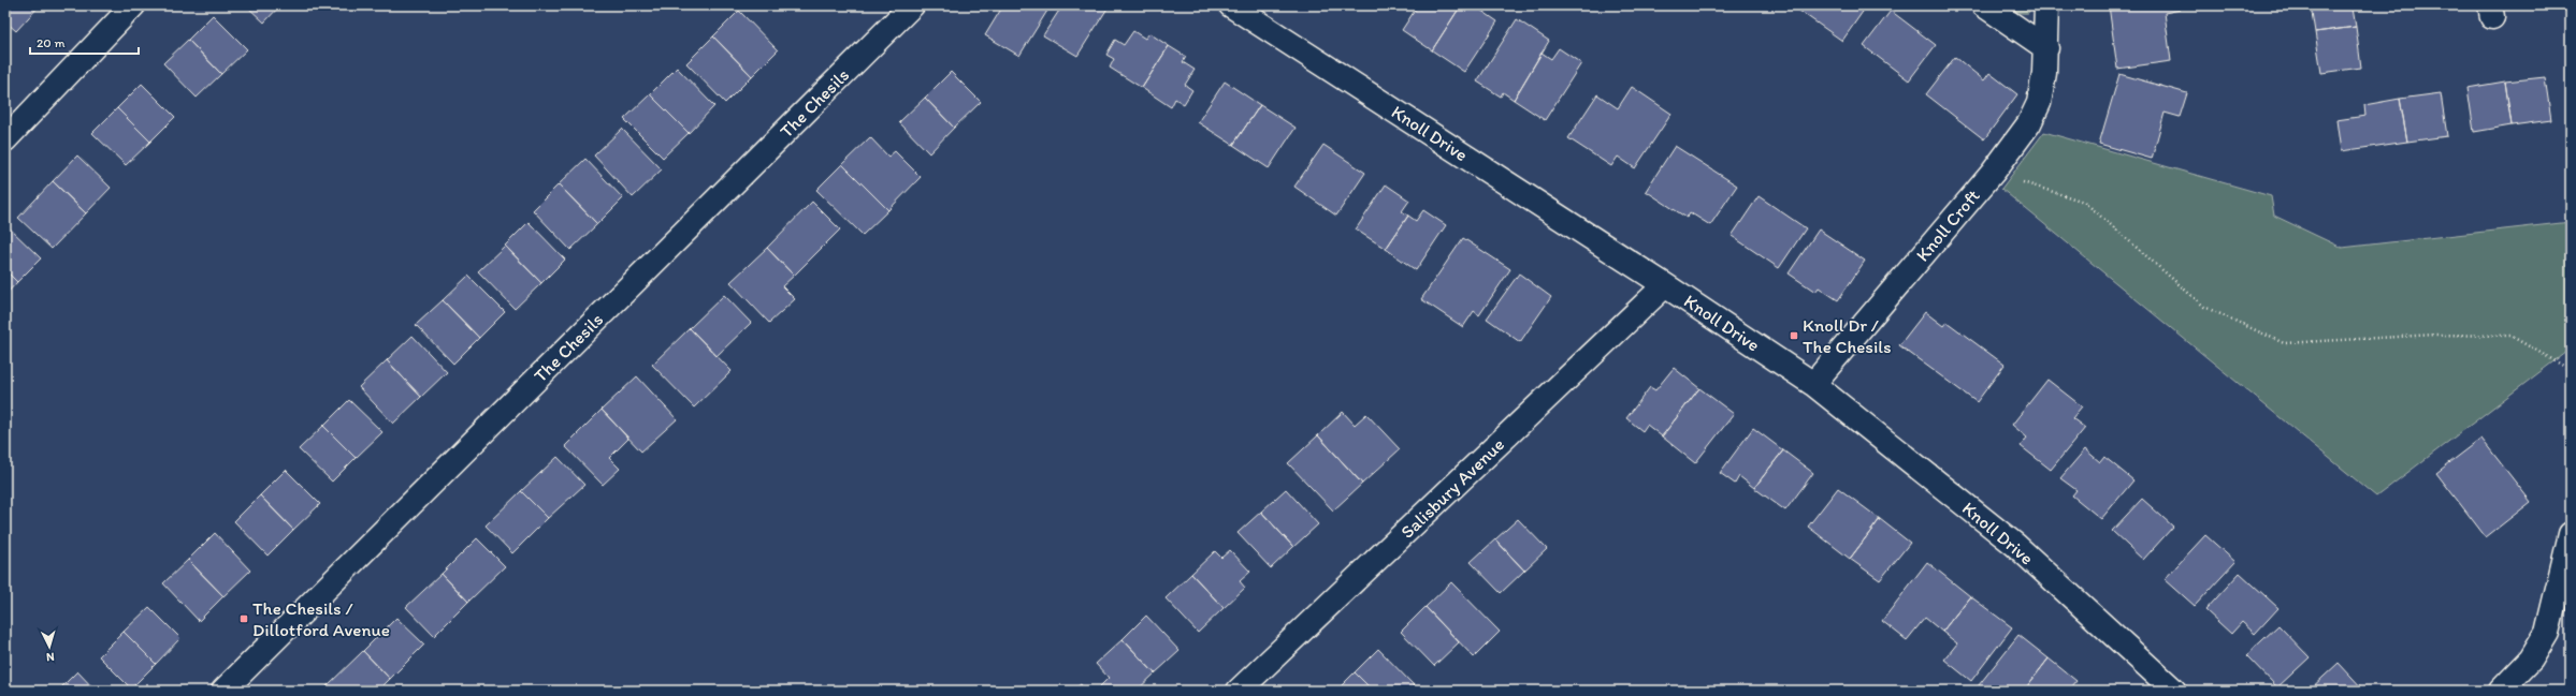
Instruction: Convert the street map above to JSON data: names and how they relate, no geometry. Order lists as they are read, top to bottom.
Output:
{
  "streets": {
    "street": [
      "The Chesils",
      "Knoll Drive",
      "Knoll Croft",
      "Salisbury Avenue"
    ]
  },
  "crossings": [
    ["Knoll Drive", "Knoll Croft"],
    ["Knoll Drive", "Salisbury Avenue"]
  ],
  "places": {
    "transit": ["Knoll Dr / The Chesils", "The Chesils / Dillotford Avenue"]
  },
  "scale_bar": "20 m",
  "north": "bottom"
}
